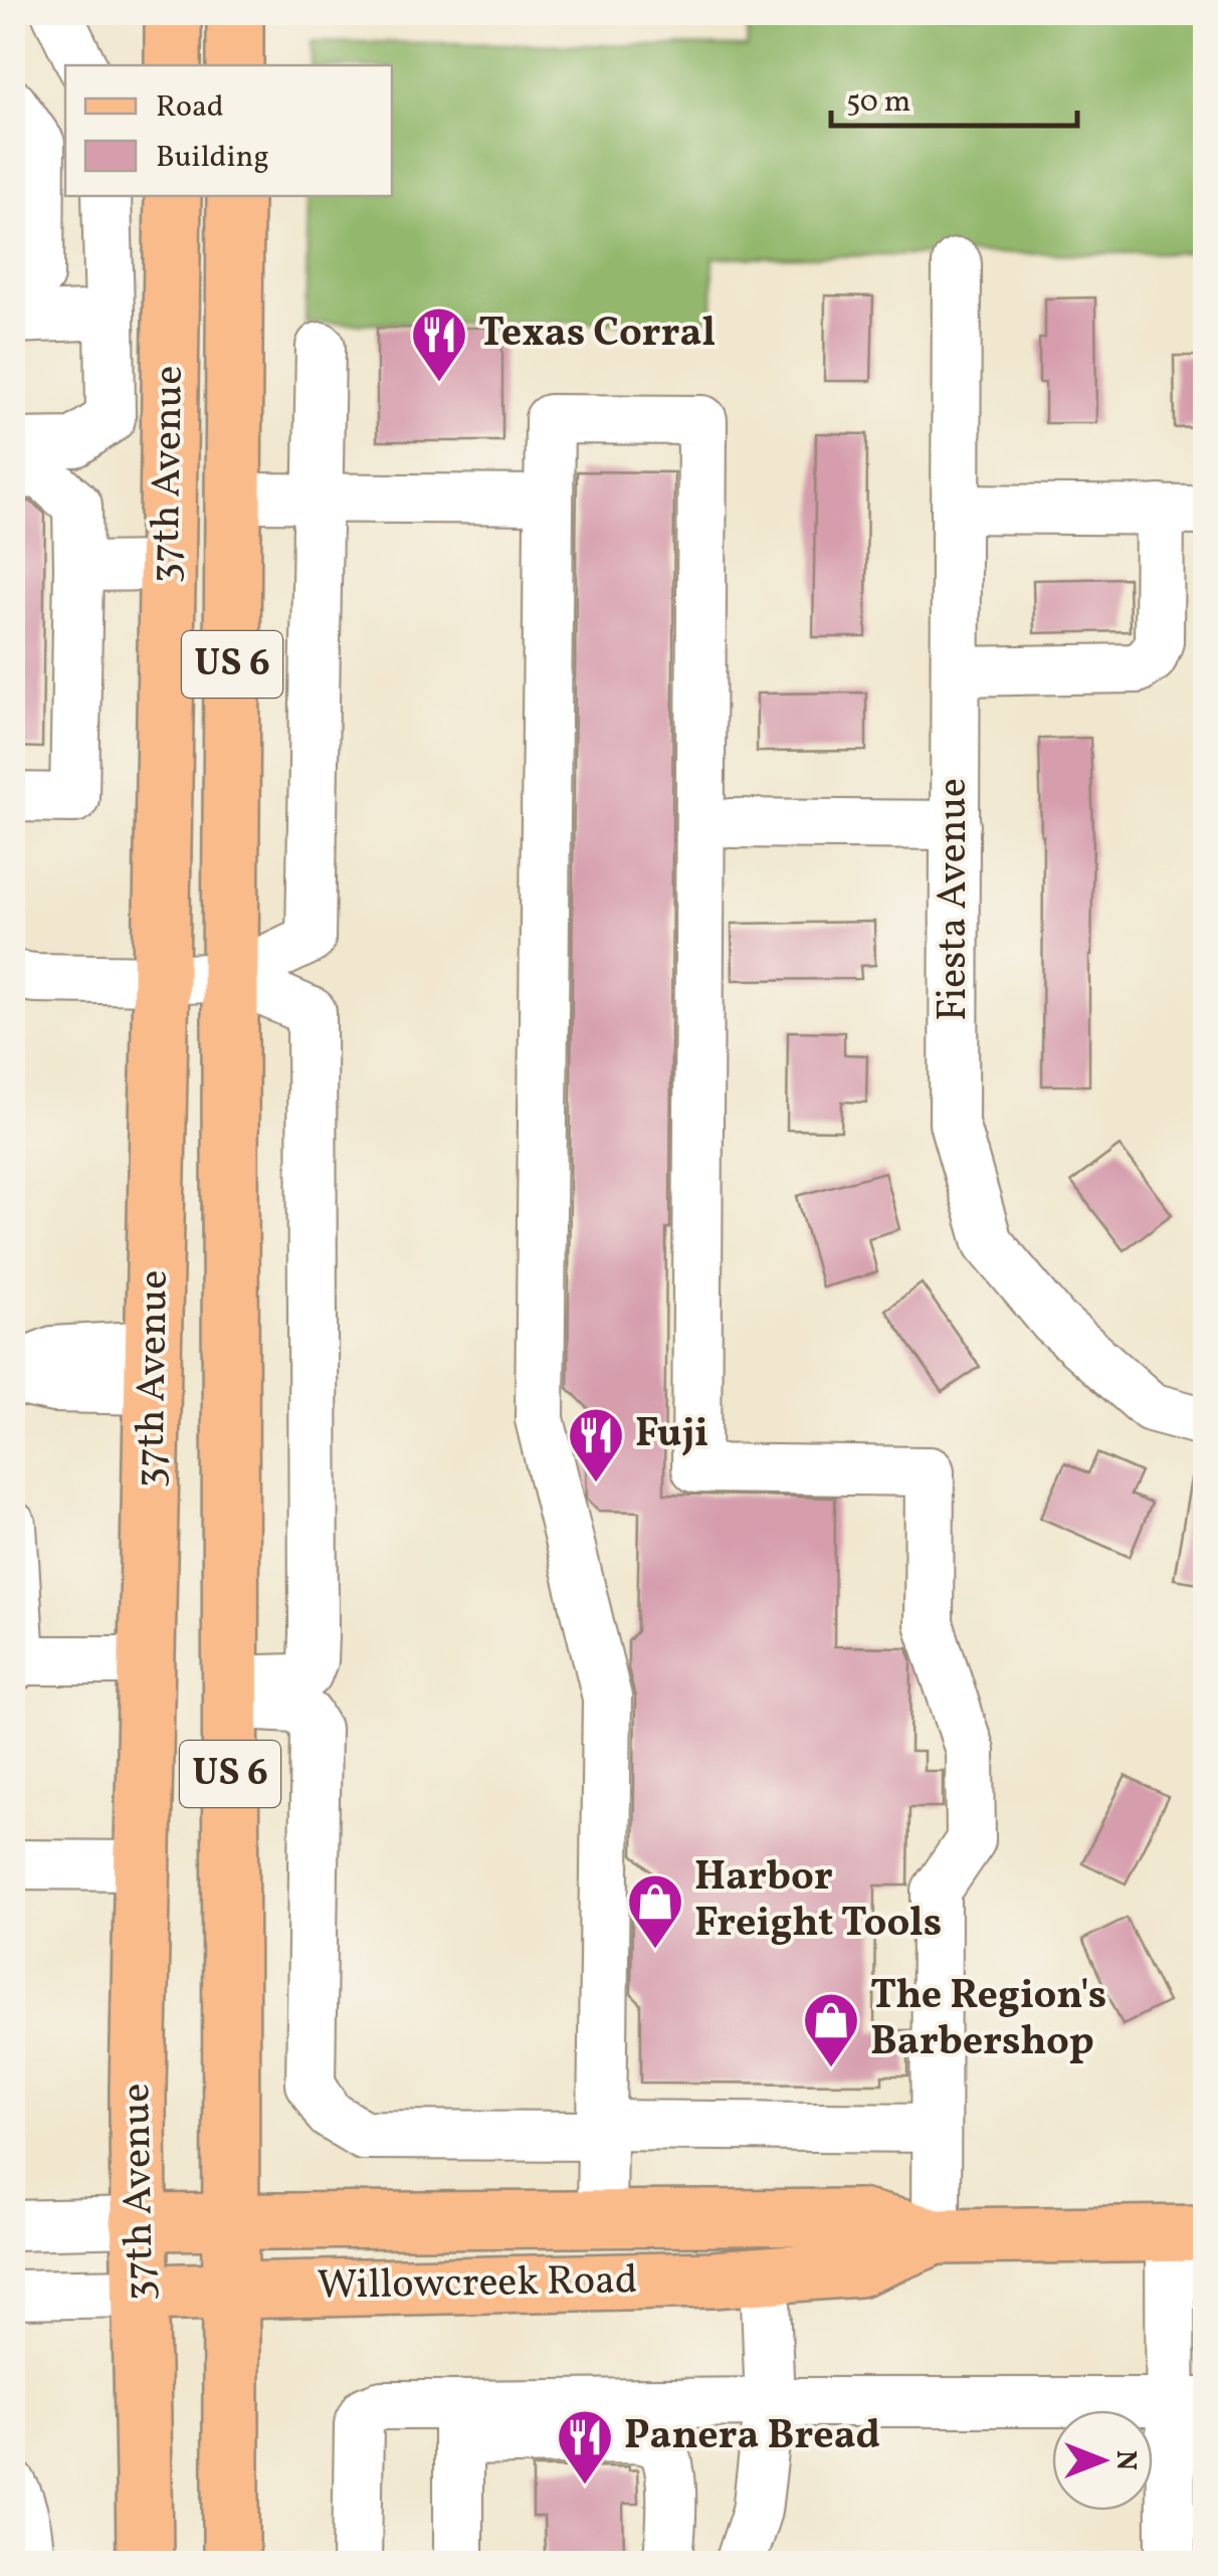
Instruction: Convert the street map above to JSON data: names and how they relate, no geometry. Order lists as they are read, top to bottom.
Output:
{
  "streets": {
    "main road": ["37th Avenue", "US 6", "Willowcreek Road"],
    "street": ["Fiesta Avenue"]
  },
  "crossings": [
    ["37th Avenue", "Willowcreek Road"]
  ],
  "places": {
    "restaurant": ["Texas Corral", "Fuji", "Panera Bread"],
    "shop": ["Harbor Freight Tools", "The Region's Barbershop"]
  },
  "legend": ["Road", "Building"],
  "scale_bar": "50 m",
  "north": "right"
}
